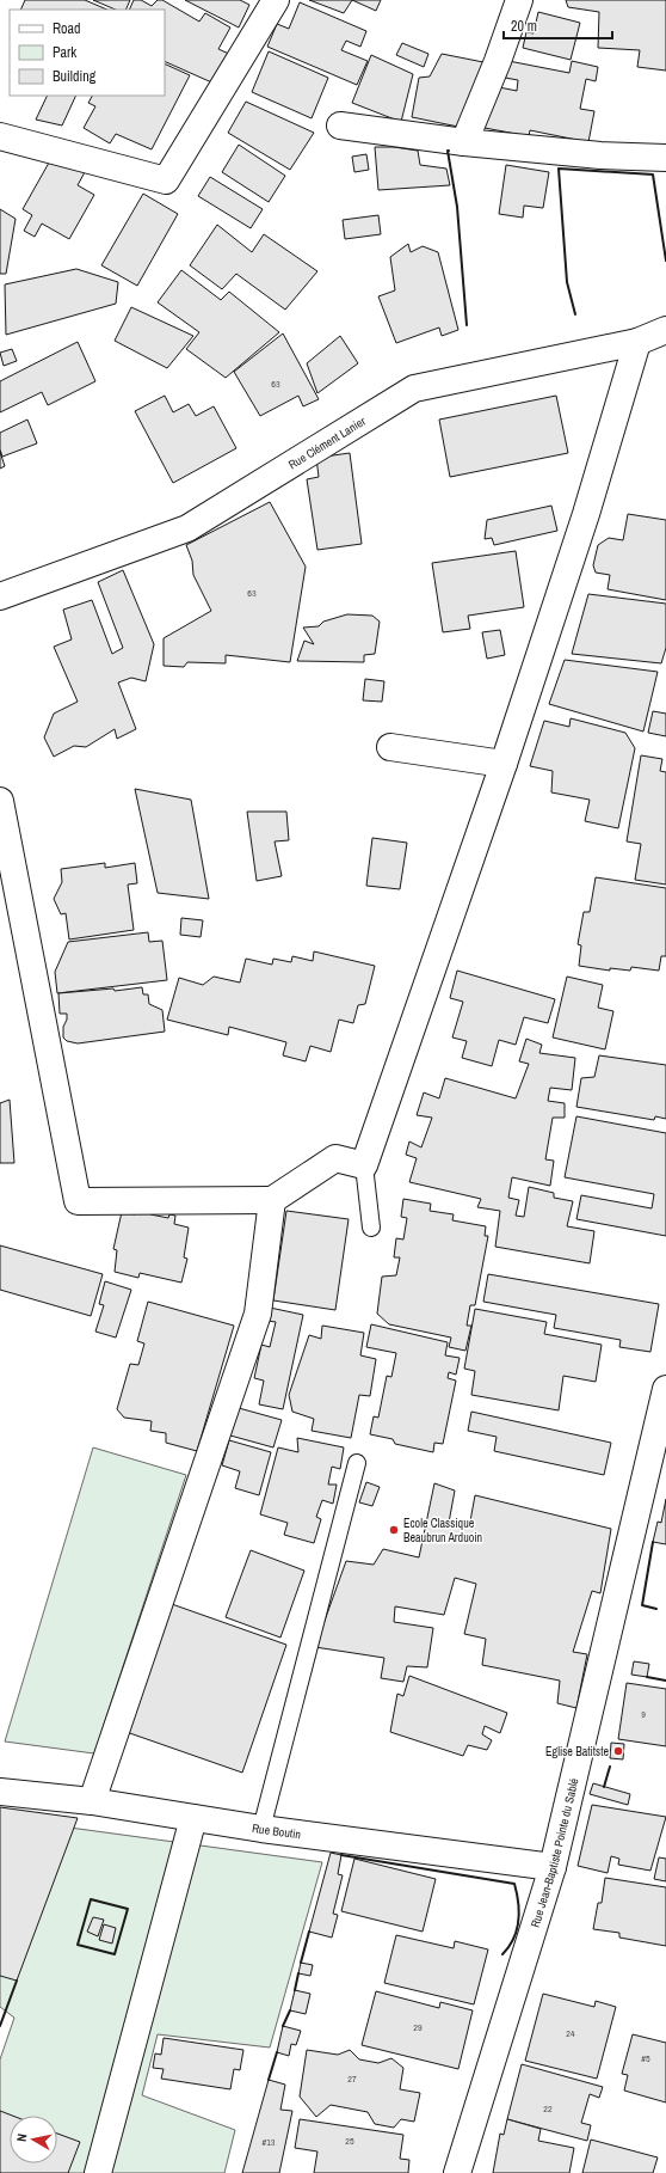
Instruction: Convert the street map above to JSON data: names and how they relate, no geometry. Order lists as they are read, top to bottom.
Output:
{
  "streets": {
    "street": ["Rue Clément Lanier", "Rue Boutin", "Rue Jean-Baptiste Pointe du Sablé"]
  },
  "crossings": [
    ["Rue Boutin", "Rue Jean-Baptiste Pointe du Sablé"]
  ],
  "places": ["Ecole Classique Beaubrun Arduoin", "Eglise Batitste"],
  "house_numbers": [
    "63",
    "63",
    "9",
    "29",
    "24",
    "#5",
    "27",
    "22",
    "25",
    "#13"
  ],
  "legend": ["Road", "Park", "Building"],
  "scale_bar": "20 m",
  "north": "left"
}
